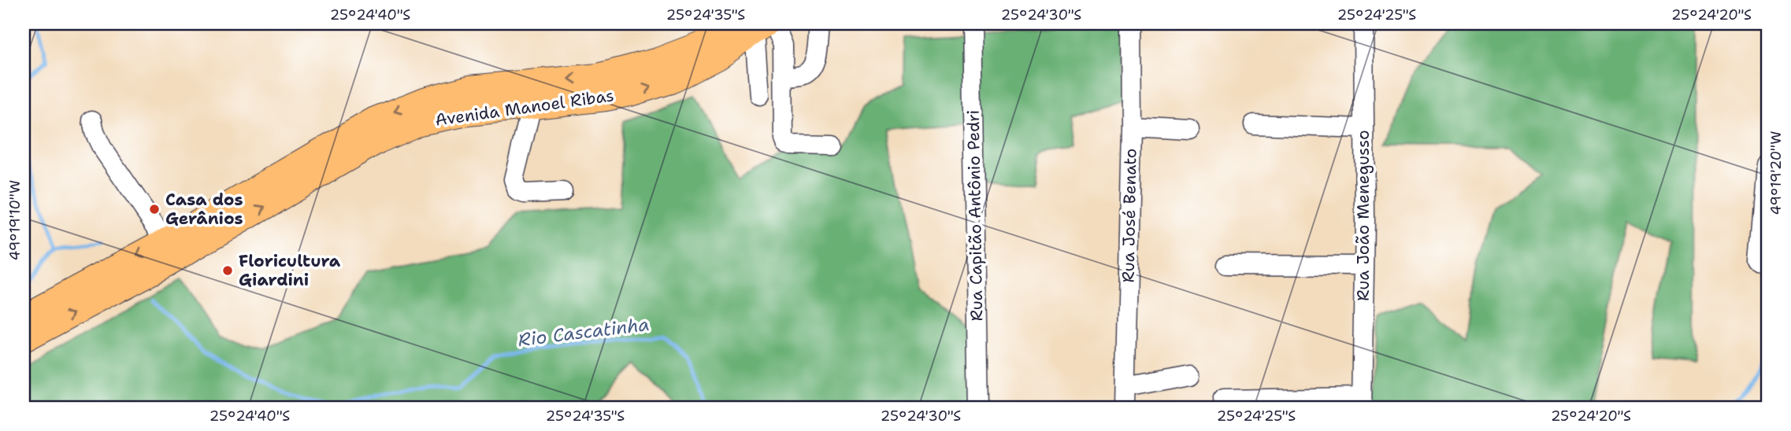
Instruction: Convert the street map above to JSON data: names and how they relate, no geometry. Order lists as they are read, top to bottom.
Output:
{
  "streets": {
    "main road": ["Avenida Manoel Ribas"],
    "street": ["Rua Capitão Antônio Pedri", "Rua José Benato", "Rua João Menegusso"]
  },
  "water": ["Rio Cascatinha"],
  "places": ["Casa dos Gerânios", "Floricultura Giardini"],
  "coordinates": [
    "25°24'40\"S",
    "25°24'35\"S",
    "25°24'30\"S",
    "25°24'25\"S",
    "25°24'20\"S",
    "49°19'20\"W",
    "49°19'10\"W"
  ]
}
